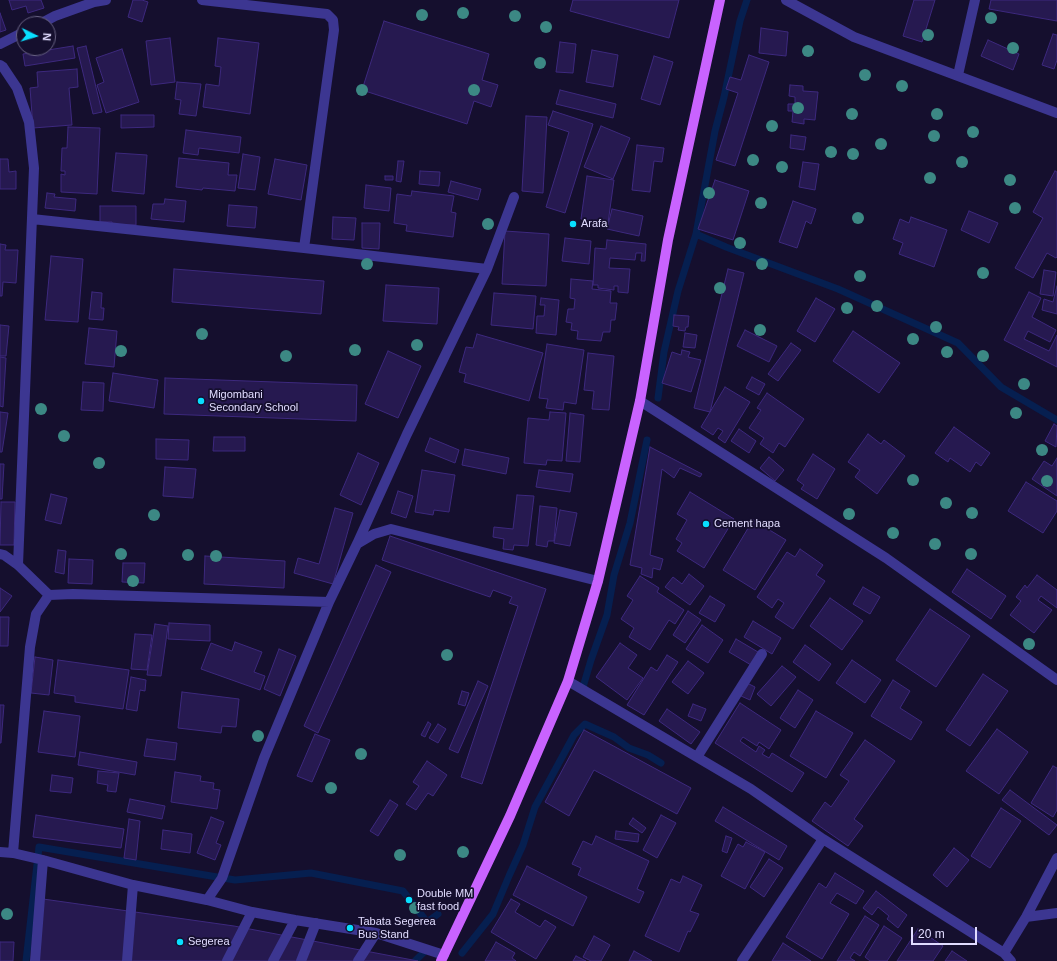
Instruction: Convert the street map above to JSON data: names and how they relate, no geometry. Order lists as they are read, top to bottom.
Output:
{
  "places": [
    "Arafa",
    "Migombani Secondary School",
    "Cement hapa",
    "Double MM fast food",
    "Tabata Segerea Bus Stand",
    "Segerea"
  ],
  "scale_bar": "20 m",
  "north": "right"
}
